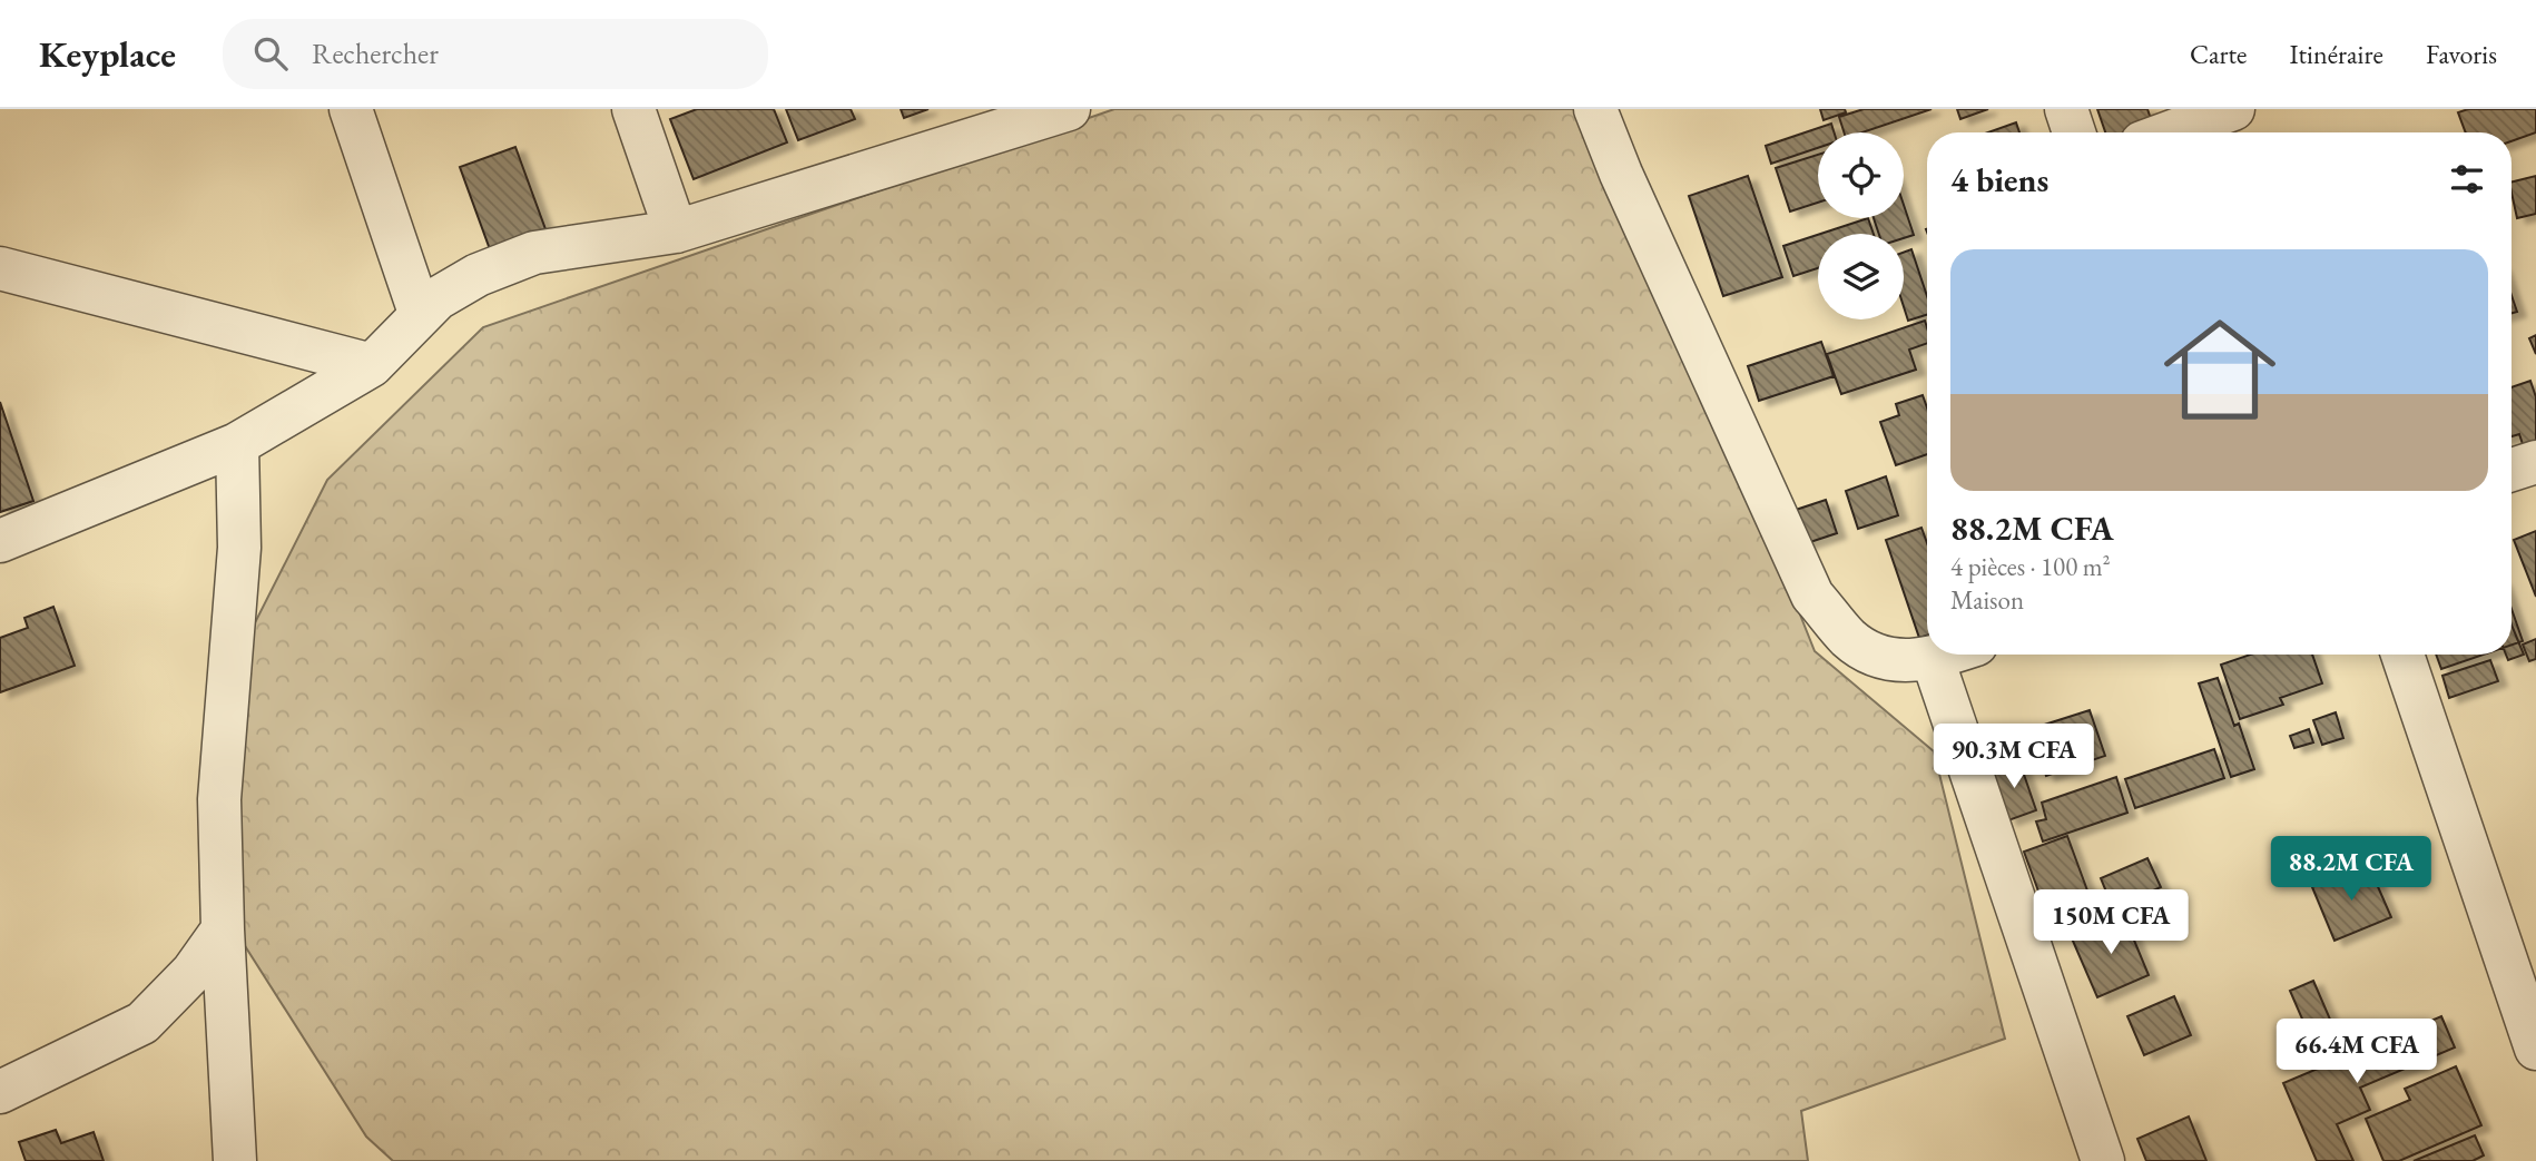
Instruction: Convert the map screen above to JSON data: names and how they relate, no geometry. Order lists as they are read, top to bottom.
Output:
{
  "page": {
    "header": "Keyplace",
    "search": "Rechercher",
    "nav": ["Carte", "Itinéraire", "Favoris"],
    "heading": "4 biens",
    "list": [
      {
        "name": "88.2M CFA",
        "note": "4 pièces · 100 m² · Maison"
      }
    ],
    "price": [
      "90.3M CFA",
      "88.2M CFA",
      "150M CFA",
      "66.4M CFA"
    ]
  }
}
